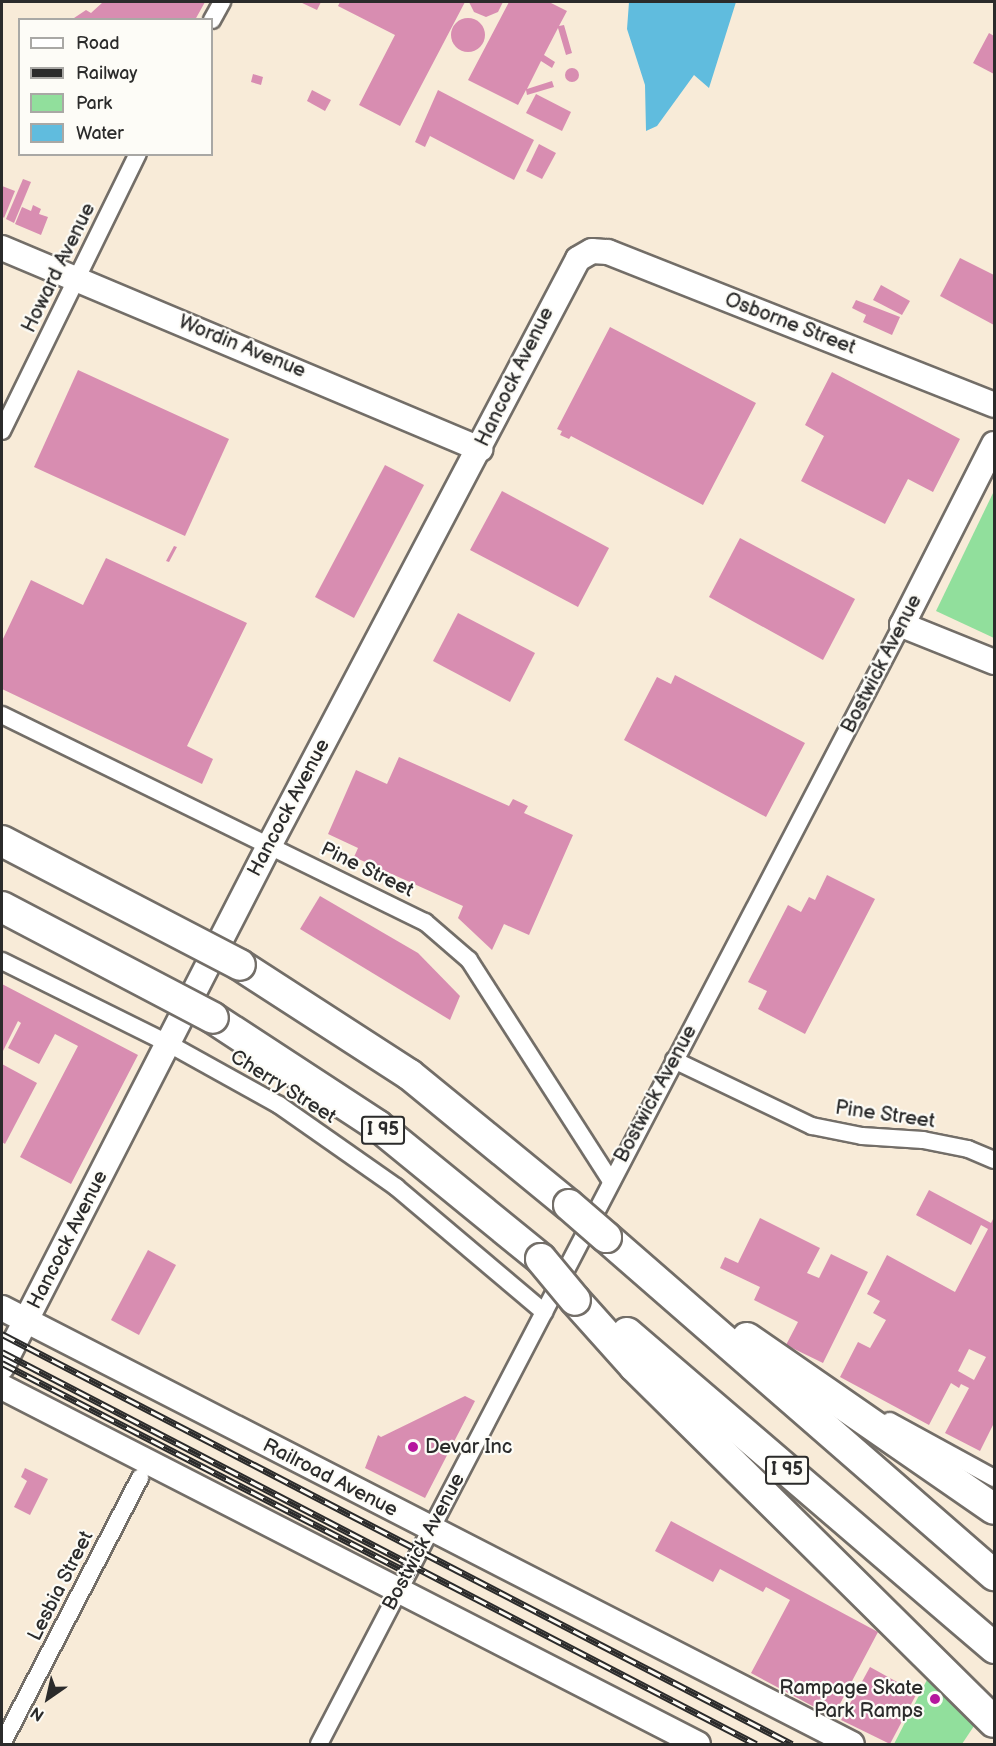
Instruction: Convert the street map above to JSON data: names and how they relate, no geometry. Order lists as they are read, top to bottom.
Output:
{
  "streets": {
    "highway": ["I 95"],
    "street": [
      "Howard Avenue",
      "Osborne Street",
      "Wordin Avenue",
      "Hancock Avenue",
      "Bostwick Avenue",
      "Pine Street",
      "Cherry Street",
      "Railroad Avenue",
      "Lesbia Street"
    ]
  },
  "crossings": [
    ["Howard Avenue", "Wordin Avenue"],
    ["Osborne Street", "Hancock Avenue"],
    ["Wordin Avenue", "Hancock Avenue"],
    ["Hancock Avenue", "Pine Street"],
    ["Hancock Avenue", "Cherry Street"],
    ["Hancock Avenue", "Railroad Avenue"],
    ["Bostwick Avenue", "Pine Street"],
    ["Bostwick Avenue", "Cherry Street"],
    ["Bostwick Avenue", "Railroad Avenue"]
  ],
  "places": ["Devar Inc", "Rampage Skate Park Ramps"],
  "legend": [
    "Road",
    "Railway",
    "Park",
    "Water"
  ],
  "north": "bottom left"
}
